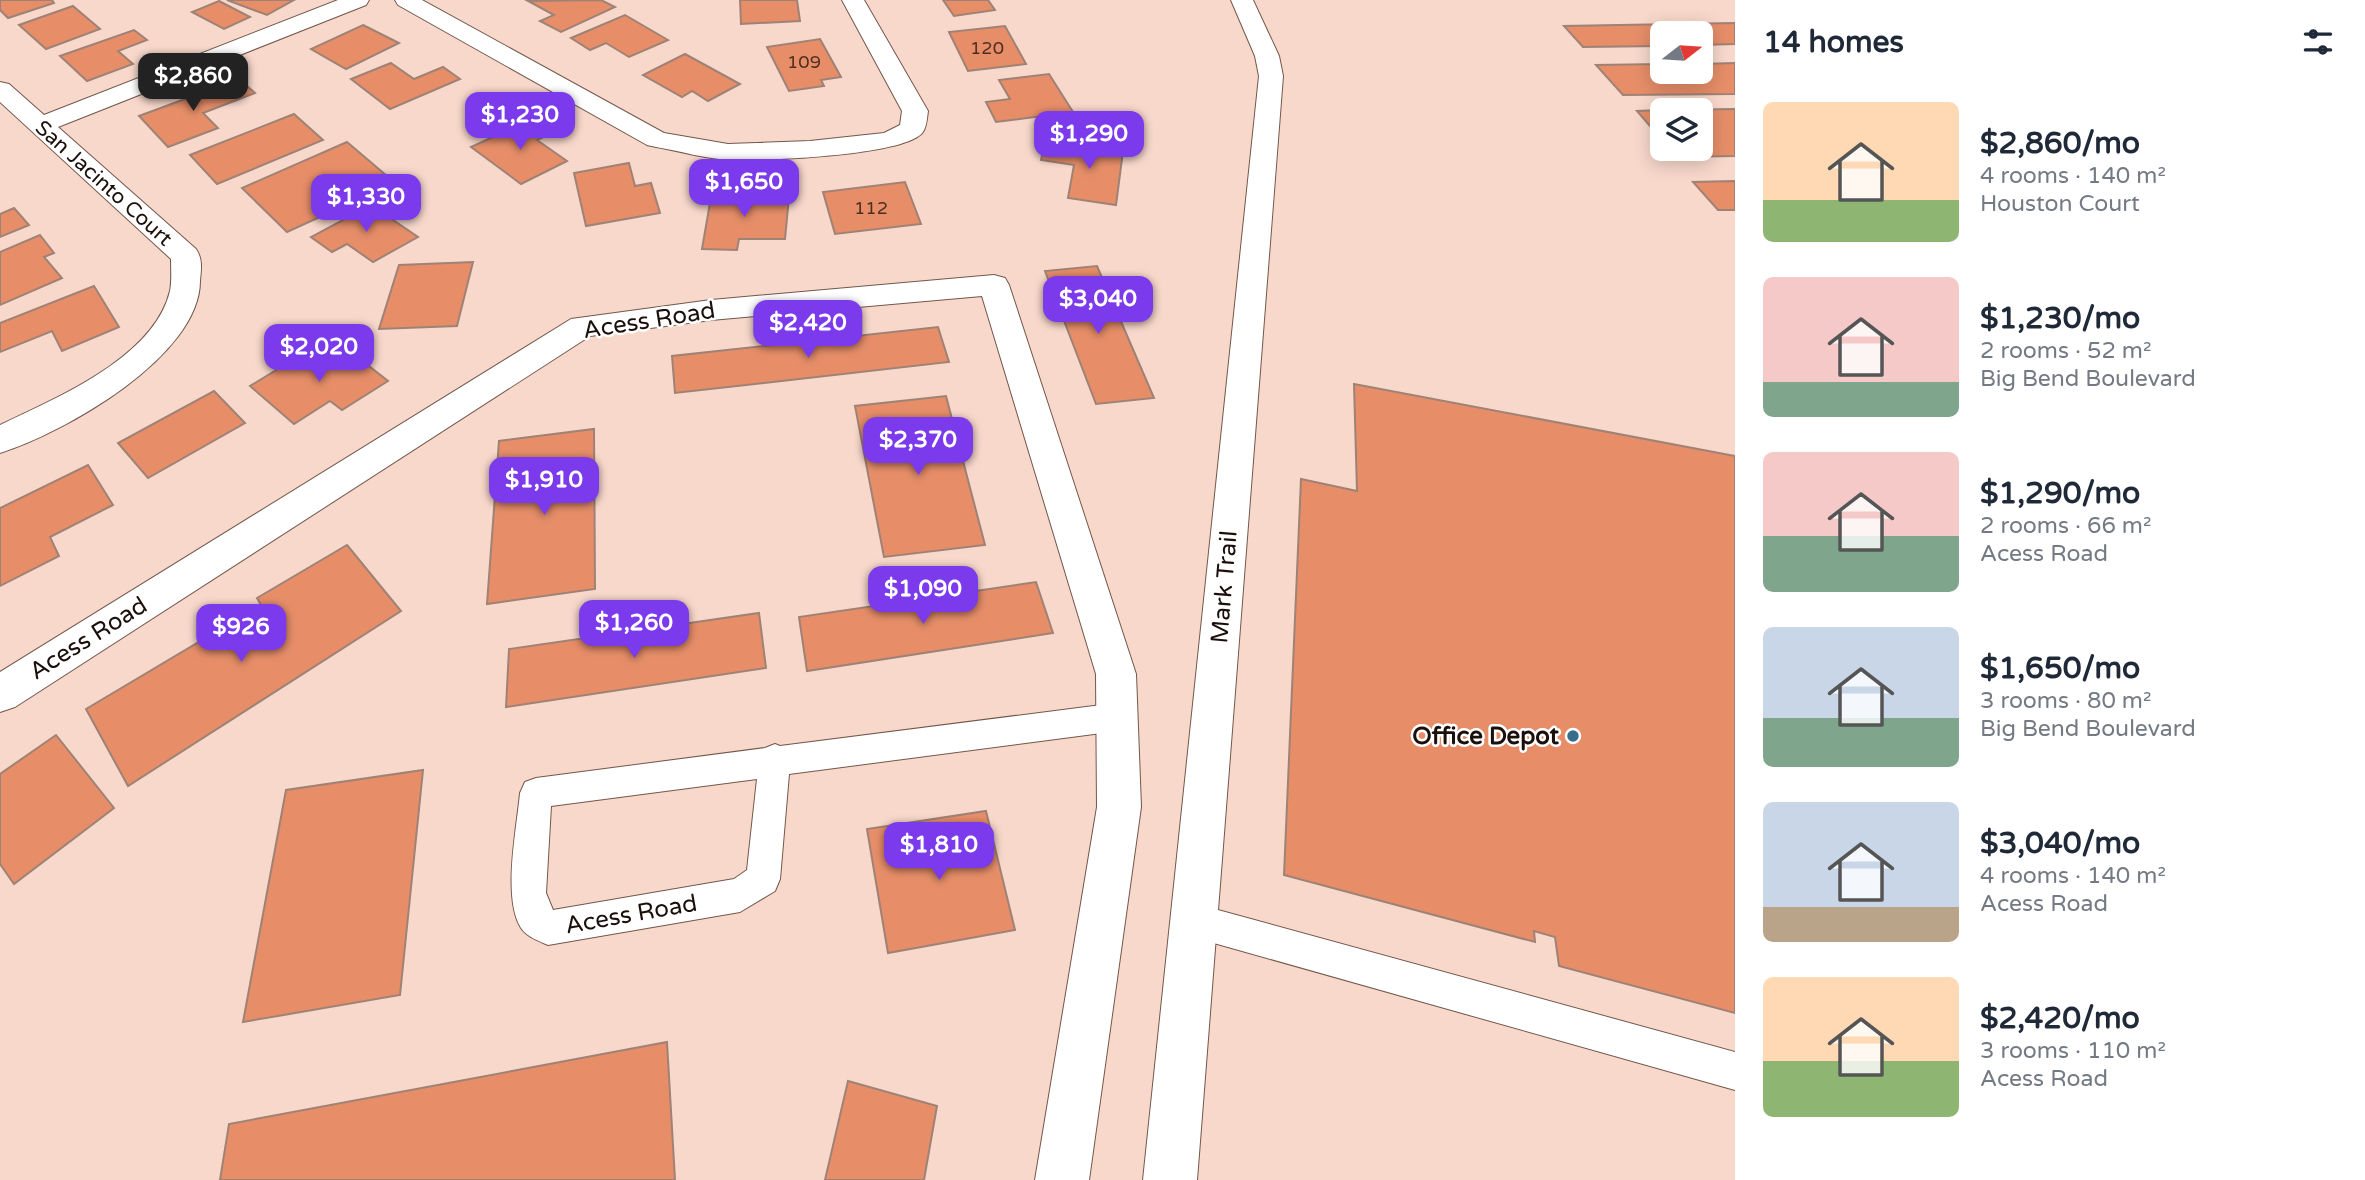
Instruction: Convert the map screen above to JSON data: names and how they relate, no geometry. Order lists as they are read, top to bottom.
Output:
{
  "streets": {
    "street": ["San Jacinto Court", "Acess Road", "Mark Trail"]
  },
  "places": ["Office Depot"],
  "house_numbers": ["120", "109", "112"],
  "north": "right",
  "page": {
    "heading": "14 homes",
    "price": [
      "$2,860",
      "$1,230",
      "$1,290",
      "$1,650",
      "$1,330",
      "$3,040",
      "$2,420",
      "$2,020",
      "$2,370",
      "$1,910",
      "$1,090",
      "$1,260",
      "$926",
      "$1,810"
    ],
    "list": [
      {
        "name": "$2,860/mo",
        "note": "4 rooms · 140 m² · Houston Court"
      },
      {
        "name": "$1,230/mo",
        "note": "2 rooms · 52 m² · Big Bend Boulevard"
      },
      {
        "name": "$1,290/mo",
        "note": "2 rooms · 66 m² · Acess Road"
      },
      {
        "name": "$1,650/mo",
        "note": "3 rooms · 80 m² · Big Bend Boulevard"
      },
      {
        "name": "$3,040/mo",
        "note": "4 rooms · 140 m² · Acess Road"
      },
      {
        "name": "$2,420/mo",
        "note": "3 rooms · 110 m² · Acess Road"
      }
    ]
  }
}
